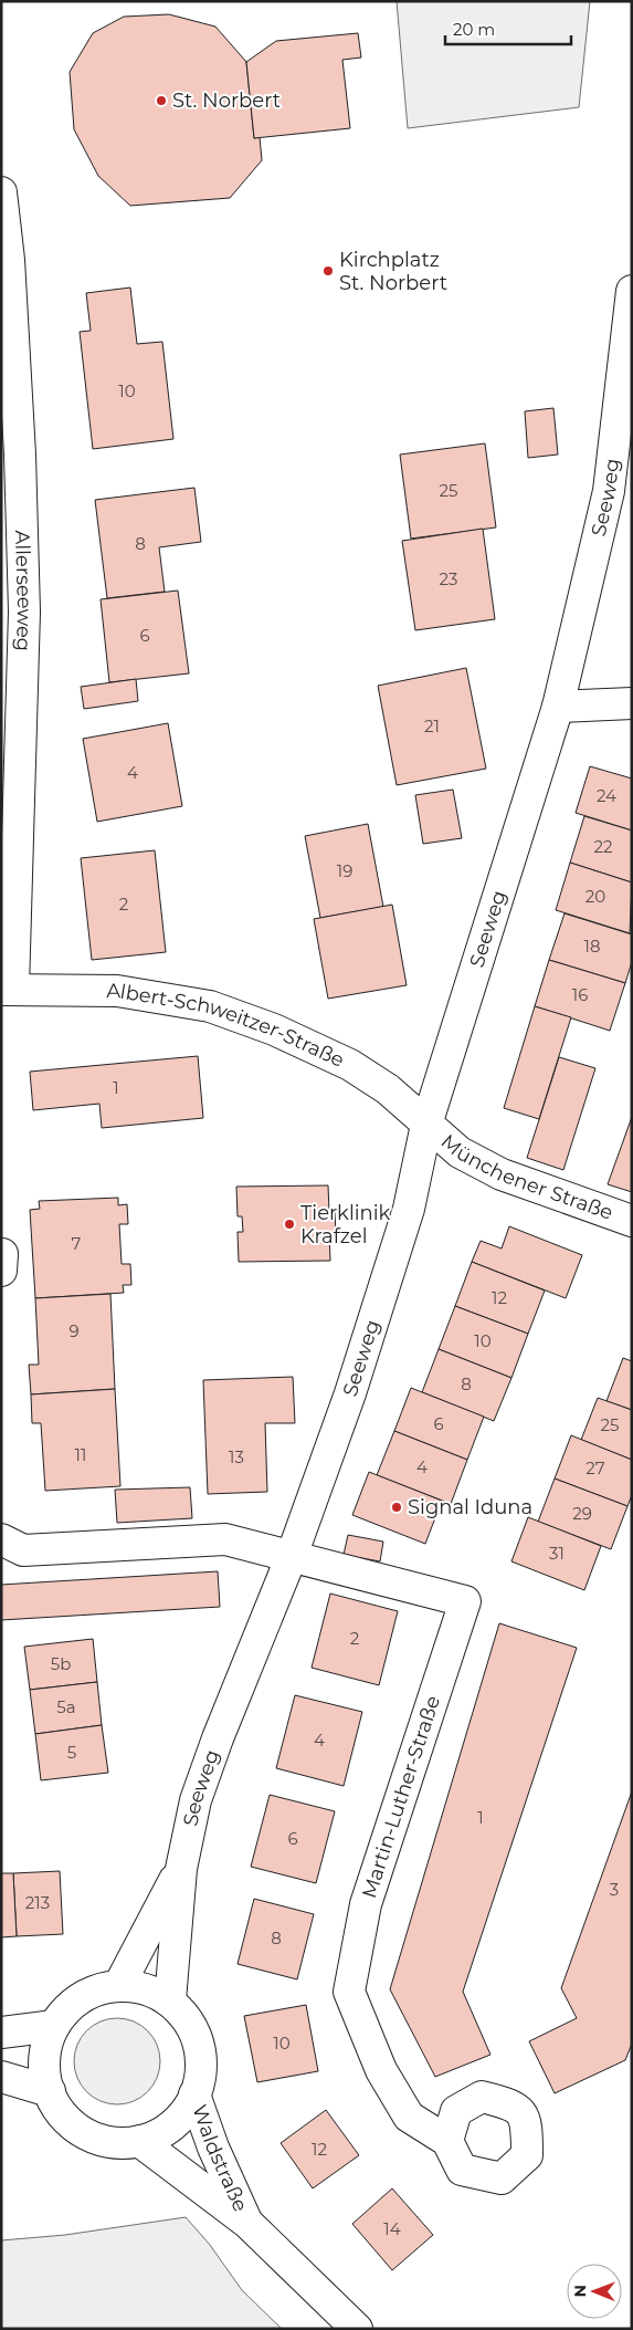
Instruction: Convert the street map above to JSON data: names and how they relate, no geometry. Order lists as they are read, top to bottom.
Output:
{
  "streets": {
    "street": [
      "Seeweg",
      "Allerseeweg",
      "Albert-Schweitzer-Straße",
      "Münchener Straße",
      "Martin-Luther-Straße",
      "Waldstraße"
    ]
  },
  "crossings": [
    ["Seeweg", "Albert-Schweitzer-Straße"],
    ["Seeweg", "Münchener Straße"],
    ["Seeweg", "Martin-Luther-Straße"],
    ["Seeweg", "Waldstraße"],
    ["Allerseeweg", "Albert-Schweitzer-Straße"],
    ["Albert-Schweitzer-Straße", "Münchener Straße"]
  ],
  "places": [
    "St. Norbert",
    "Kirchplatz St. Norbert",
    "Tierklinik Krafzel",
    "Signal Iduna"
  ],
  "house_numbers": [
    "10",
    "25",
    "8",
    "23",
    "6",
    "21",
    "4",
    "24",
    "22",
    "19",
    "20",
    "2",
    "18",
    "16",
    "1",
    "7",
    "12",
    "9",
    "10",
    "8",
    "6",
    "25",
    "11",
    "13",
    "4",
    "27",
    "29",
    "31",
    "2",
    "5b",
    "5a",
    "4",
    "5",
    "1",
    "6",
    "3",
    "213",
    "8",
    "10",
    "12",
    "14"
  ],
  "scale_bar": "20 m",
  "north": "left"
}
